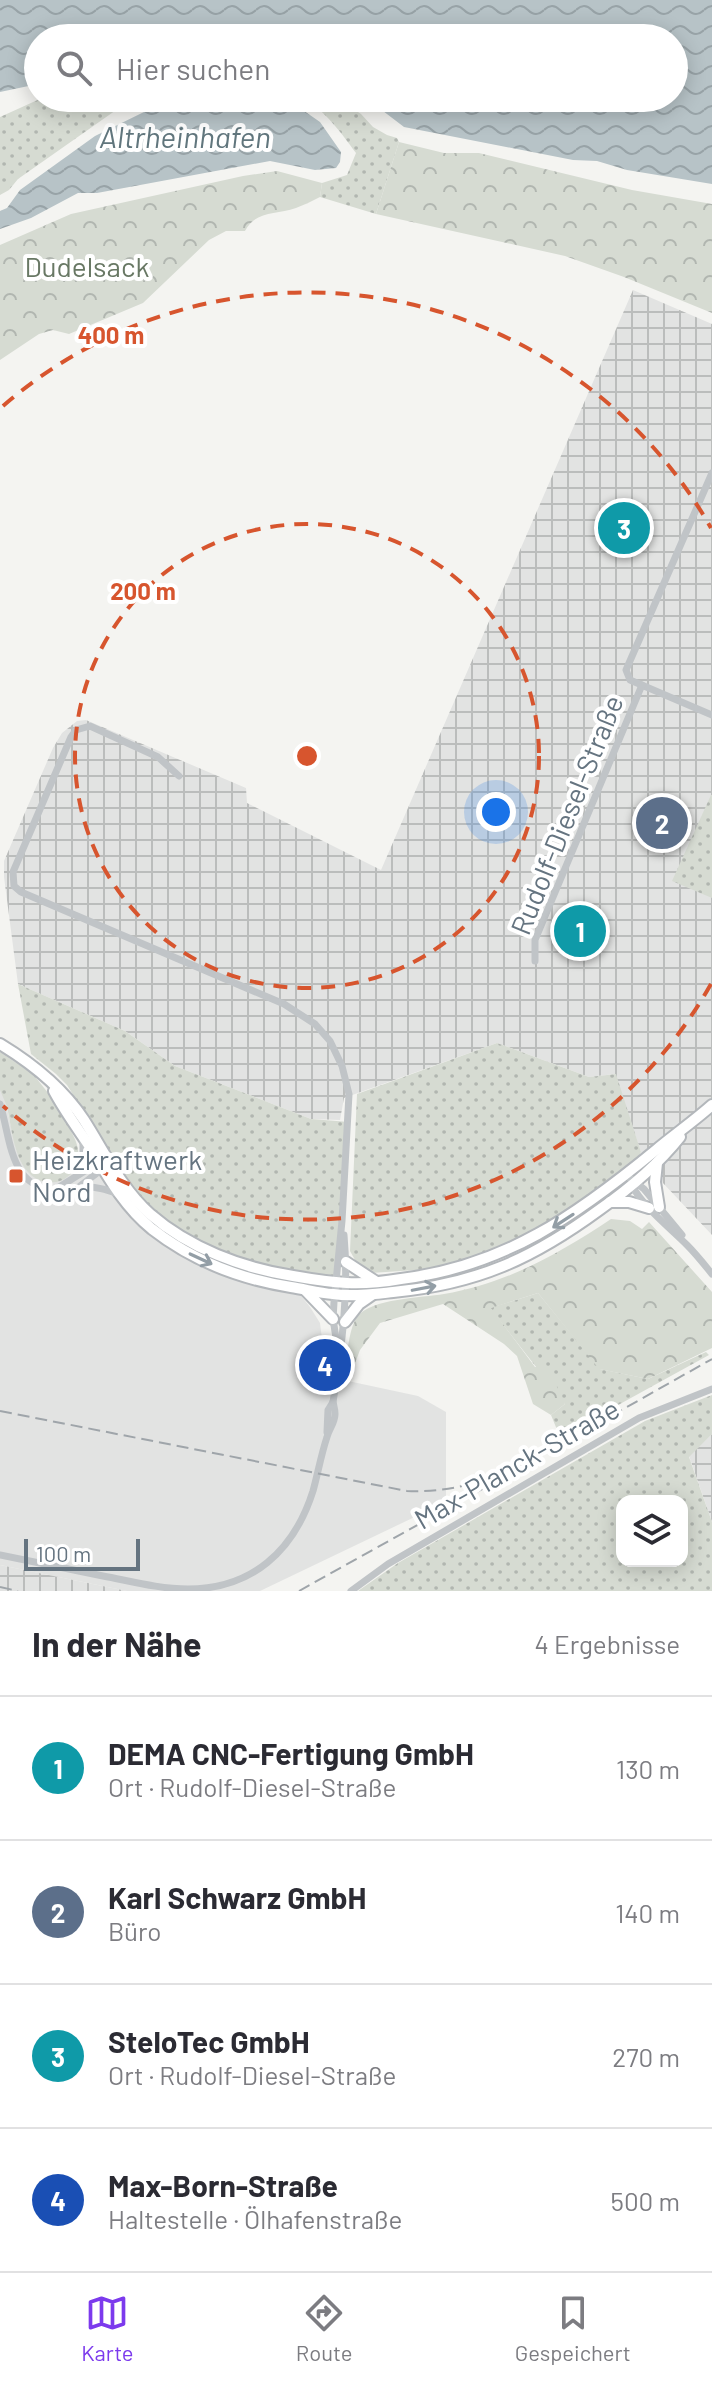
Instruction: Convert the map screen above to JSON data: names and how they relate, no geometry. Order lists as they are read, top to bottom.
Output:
{
  "streets": {
    "street": ["Rudolf-Diesel-Straße", "Max-Planck-Straße"]
  },
  "water": ["Altrheinhafen"],
  "parks": ["Dudelsack"],
  "places": {
    "transit": ["Heizkraftwerk Nord"]
  },
  "scale_bar": "100 m",
  "page": {
    "search": "Hier suchen",
    "pins": [
      "3",
      "2",
      "1",
      "4"
    ],
    "scale": "100 m",
    "heading": ["In der Nähe", "4 Ergebnisse"],
    "list": [
      {
        "mark": "1",
        "name": "DEMA CNC-Fertigung GmbH",
        "note": "Ort · Rudolf-Diesel-Straße",
        "value": "130 m"
      },
      {
        "mark": "2",
        "name": "Karl Schwarz GmbH",
        "note": "Büro",
        "value": "140 m"
      },
      {
        "mark": "3",
        "name": "SteloTec GmbH",
        "note": "Ort · Rudolf-Diesel-Straße",
        "value": "270 m"
      },
      {
        "mark": "4",
        "name": "Max-Born-Straße",
        "note": "Haltestelle · Ölhafenstraße",
        "value": "500 m"
      }
    ],
    "nav": ["Karte", "Route", "Gespeichert"]
  },
  "rings": ["400 m", "200 m"]
}
